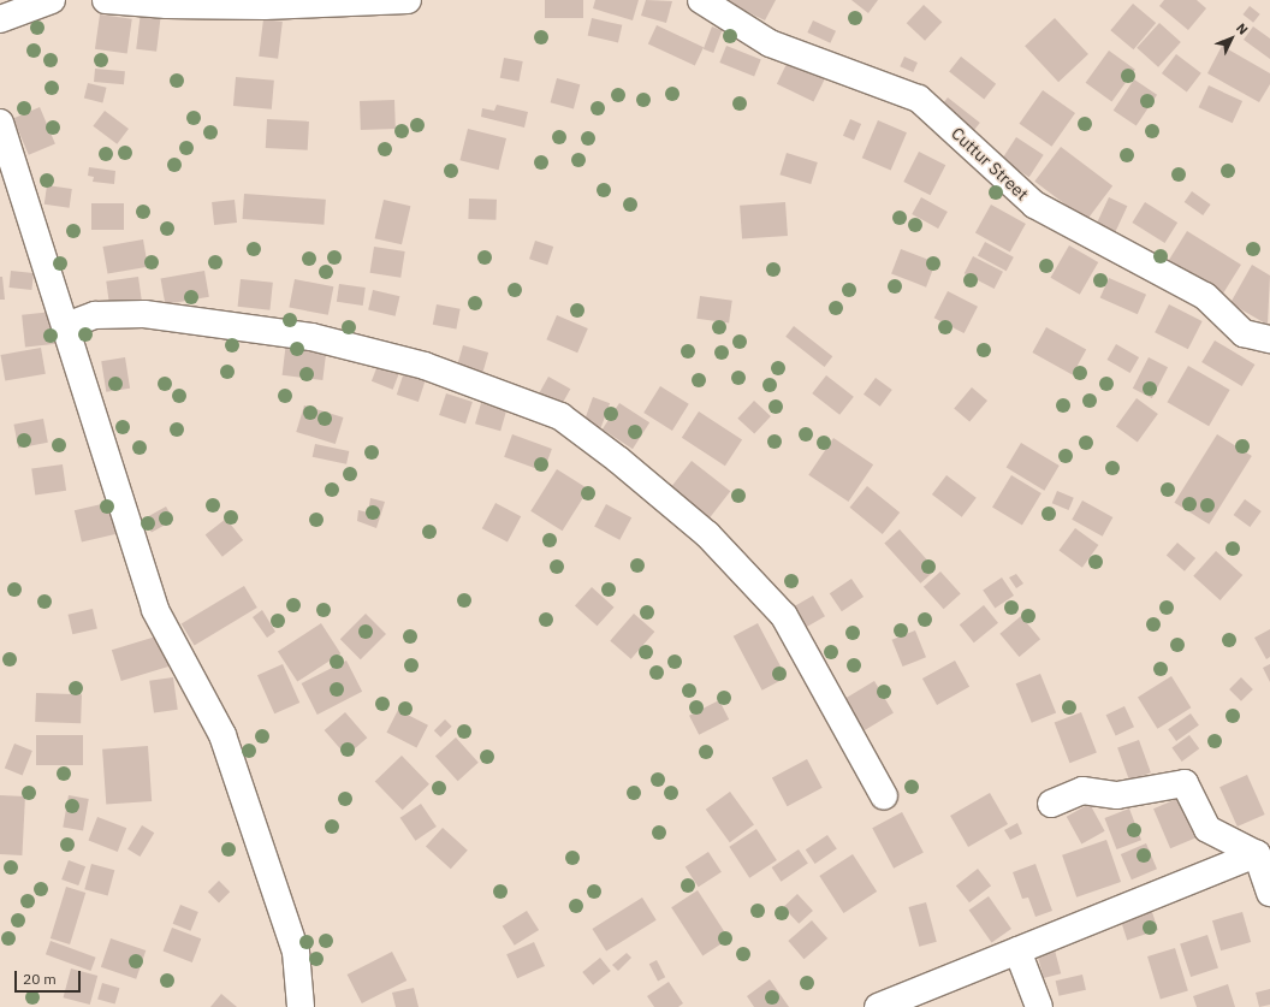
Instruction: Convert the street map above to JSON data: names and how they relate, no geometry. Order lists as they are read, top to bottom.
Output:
{
  "streets": {
    "street": ["Cuttur Street"]
  },
  "scale_bar": "20 m",
  "north": "top right"
}
